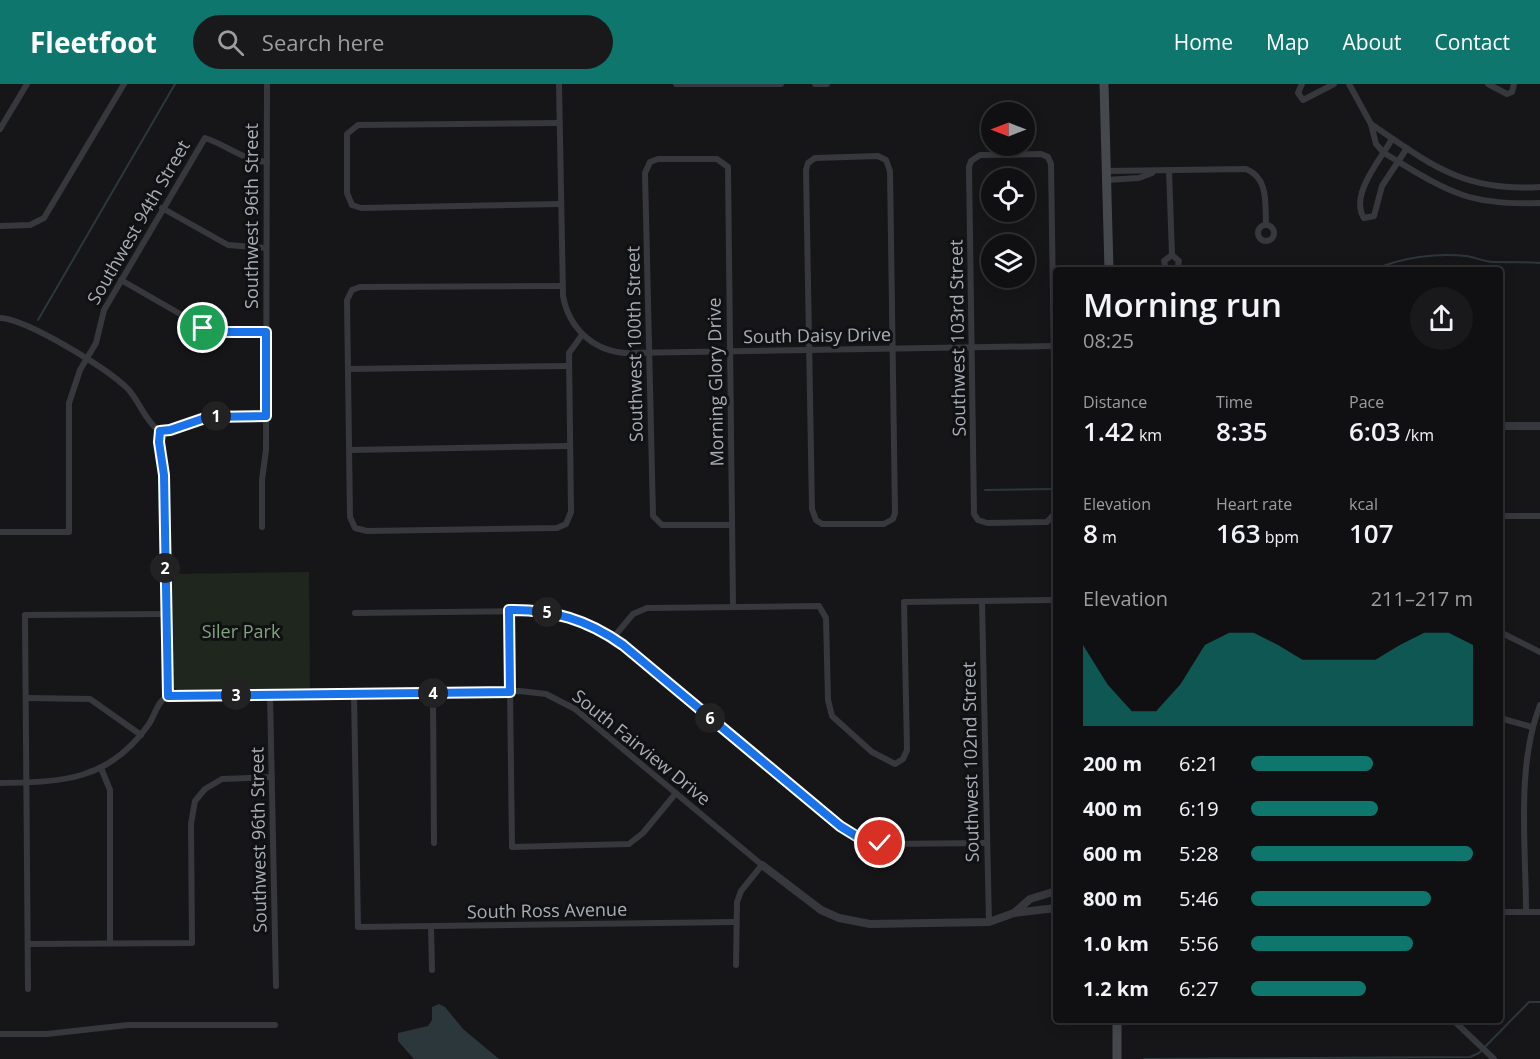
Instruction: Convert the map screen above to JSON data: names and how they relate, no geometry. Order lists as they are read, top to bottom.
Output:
{
  "streets": {
    "street": [
      "Southwest 96th Street",
      "Southwest 94th Street",
      "South Daisy Drive",
      "Southwest 103rd Street",
      "Southwest 100th Street",
      "Morning Glory Drive",
      "South Fairview Drive",
      "Southwest 102nd Street",
      "South Ross Avenue"
    ]
  },
  "crossings": [
    ["Southwest 96th Street", "Southwest 94th Street"],
    ["Southwest 96th Street", "South Fairview Drive"],
    ["South Daisy Drive", "Southwest 103rd Street"],
    ["South Daisy Drive", "Southwest 100th Street"],
    ["South Daisy Drive", "Morning Glory Drive"],
    ["Southwest 100th Street", "Morning Glory Drive"],
    ["South Fairview Drive", "Southwest 102nd Street"],
    ["South Fairview Drive", "South Ross Avenue"]
  ],
  "parks": ["Siler Park"],
  "north": "left",
  "page": {
    "header": "Fleetfoot",
    "search": "Search here",
    "nav": [
      "Home",
      "Map",
      "About",
      "Contact"
    ],
    "heading": ["Morning run", "08:25"],
    "stats": [
      ["Distance", "1.42 km"],
      ["Time", "8:35"],
      ["Pace", "6:03 /km"],
      ["Elevation", "8 m"],
      ["Heart rate", "163 bpm"],
      ["kcal", "107"]
    ],
    "pins": [
      "1",
      "2",
      "5",
      "4",
      "3",
      "6"
    ],
    "chart": ["Elevation", "211–217 m"],
    "list": [
      {
        "name": "200 m",
        "note": "6:21"
      },
      {
        "name": "400 m",
        "note": "6:19"
      },
      {
        "name": "600 m",
        "note": "5:28"
      },
      {
        "name": "800 m",
        "note": "5:46"
      },
      {
        "name": "1.0 km",
        "note": "5:56"
      },
      {
        "name": "1.2 km",
        "note": "6:27"
      }
    ]
  }
}
